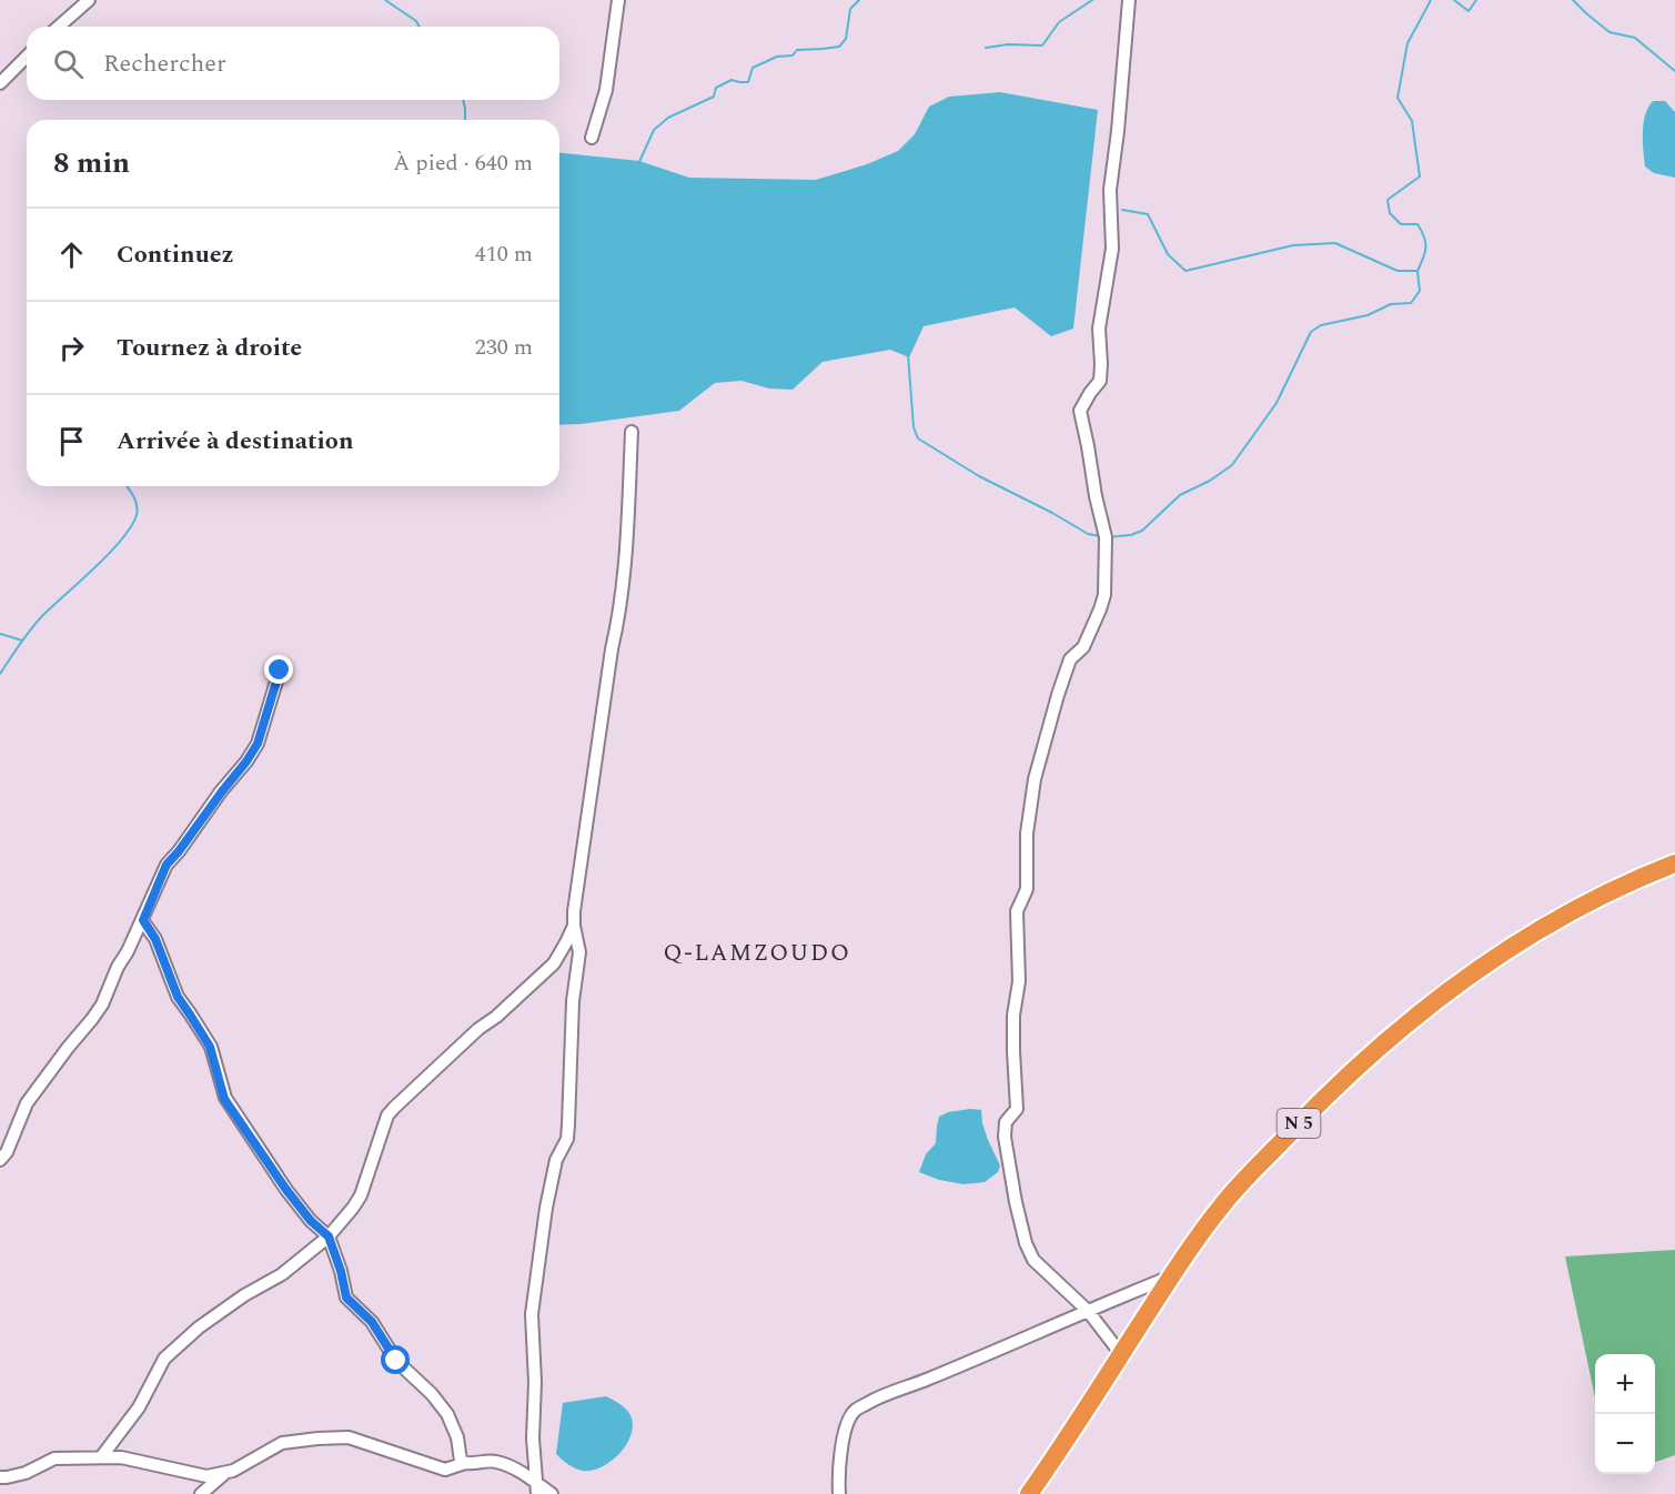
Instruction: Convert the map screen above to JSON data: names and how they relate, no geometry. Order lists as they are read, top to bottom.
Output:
{
  "streets": {
    "highway": ["N 5"]
  },
  "districts": ["Q-LAMZOUDO"],
  "page": {
    "search": "Rechercher",
    "heading": ["8 min", "À pied · 640 m"],
    "list": [
      ["Continuez", "410 m"],
      ["Tournez à droite", "230 m"],
      "Arrivée à destination"
    ],
    "map_buttons": ["+", "−"]
  }
}
